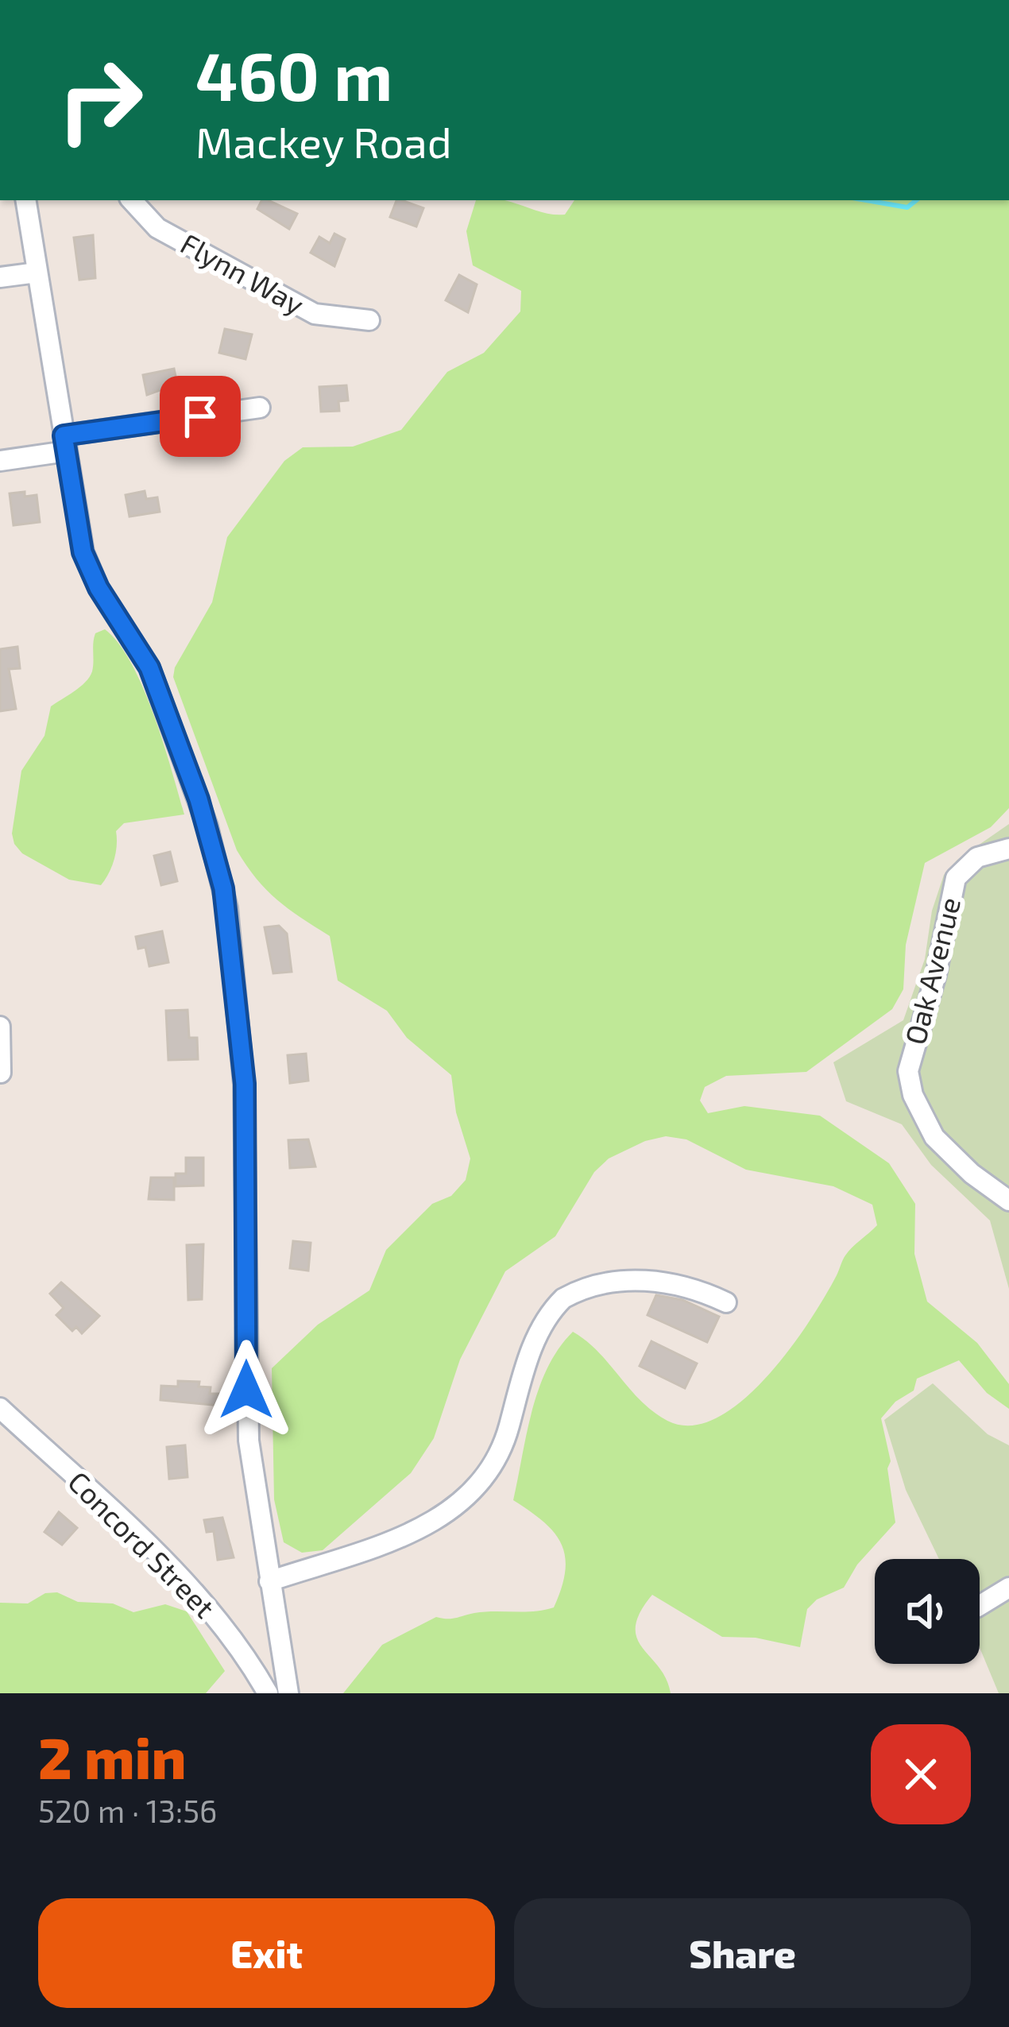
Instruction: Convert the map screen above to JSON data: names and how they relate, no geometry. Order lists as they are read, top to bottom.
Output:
{
  "streets": {
    "street": ["Flynn Way", "Oak Avenue", "Concord Street"]
  },
  "page": {
    "turn": ["460 m", "Mackey Road"],
    "heading": ["2 min", "520 m · 13:56"],
    "buttons": ["Exit", "Share"]
  }
}
